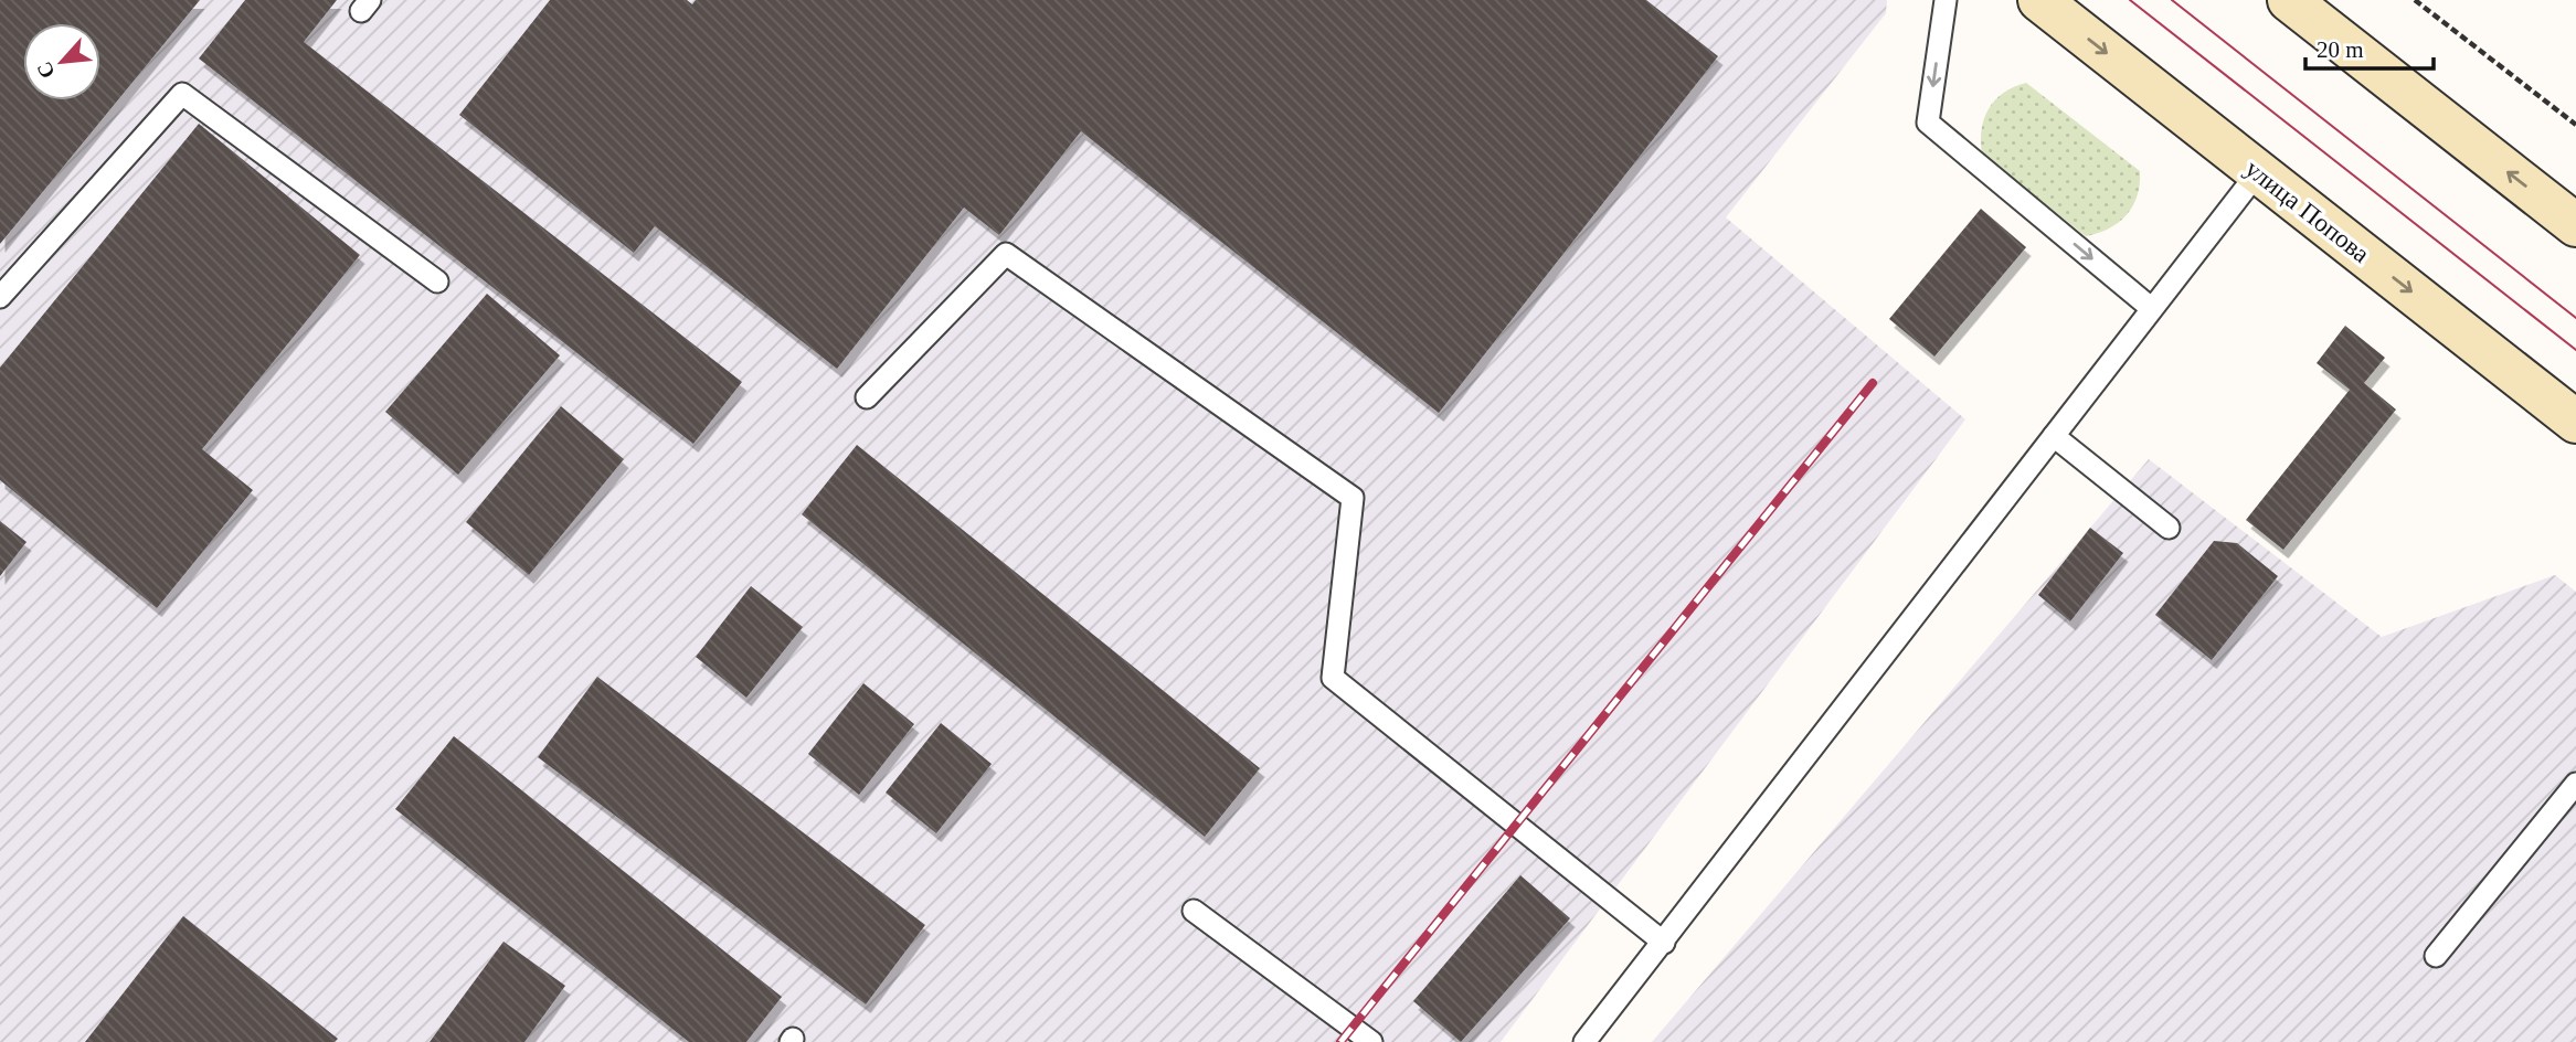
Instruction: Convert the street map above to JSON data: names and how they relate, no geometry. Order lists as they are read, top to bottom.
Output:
{
  "streets": {
    "main road": ["улица Попова"]
  },
  "scale_bar": "20 m",
  "north": "bottom left"
}
